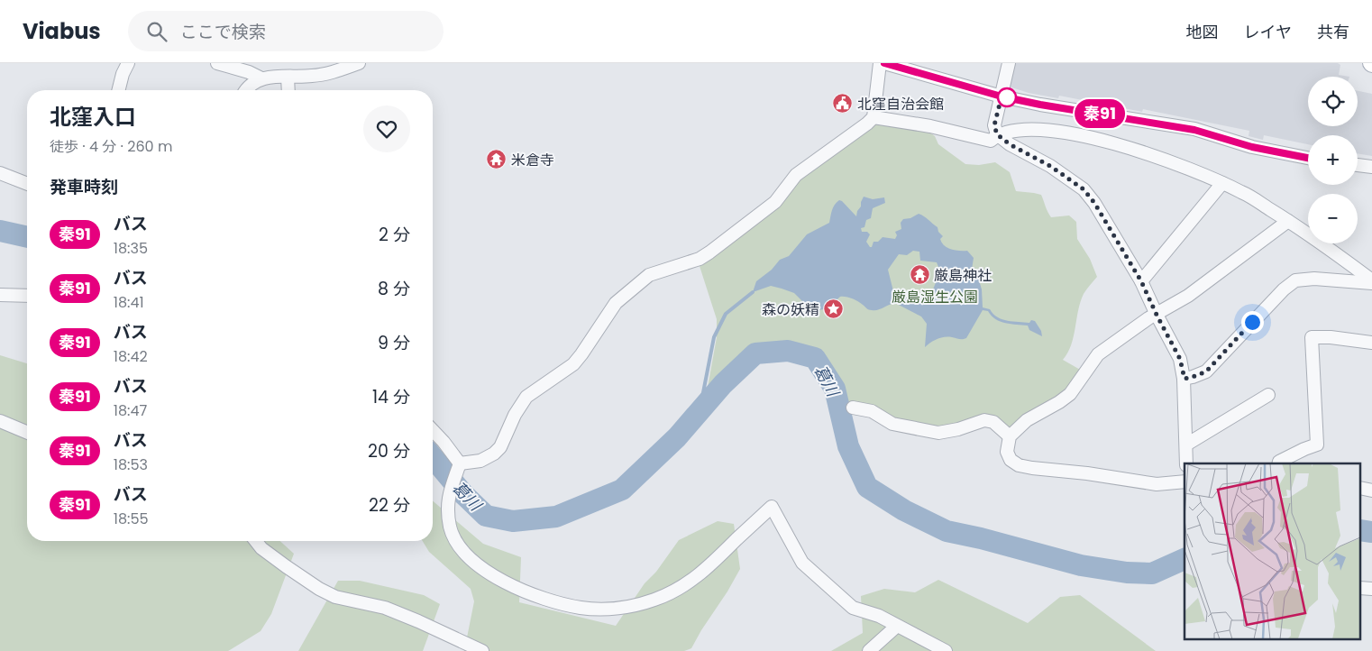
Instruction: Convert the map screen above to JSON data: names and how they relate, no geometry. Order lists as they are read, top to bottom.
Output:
{
  "water": ["葛川"],
  "parks": ["厳島湿生公園"],
  "places": {
    "public building": ["北窪自治会館"],
    "temple": ["米倉寺", "厳島神社"],
    "place": ["森の妖精"]
  },
  "lines": ["bus line 秦91"],
  "page": {
    "header": "Viabus",
    "search": "ここで検索",
    "nav": ["地図", "レイヤ", "共有"],
    "on_map": "秦91",
    "map_buttons": ["+", "−"],
    "heading": [
      ["北窪入口", "徒歩 · 4 分 · 260 m"],
      "発車時刻"
    ],
    "list": [
      {
        "mark": "秦91",
        "name": "バス",
        "note": "18:35",
        "value": "2 分"
      },
      {
        "mark": "秦91",
        "name": "バス",
        "note": "18:41",
        "value": "8 分"
      },
      {
        "mark": "秦91",
        "name": "バス",
        "note": "18:42",
        "value": "9 分"
      },
      {
        "mark": "秦91",
        "name": "バス",
        "note": "18:47",
        "value": "14 分"
      },
      {
        "mark": "秦91",
        "name": "バス",
        "note": "18:53",
        "value": "20 分"
      },
      {
        "mark": "秦91",
        "name": "バス",
        "note": "18:55",
        "value": "22 分"
      }
    ]
  }
}
